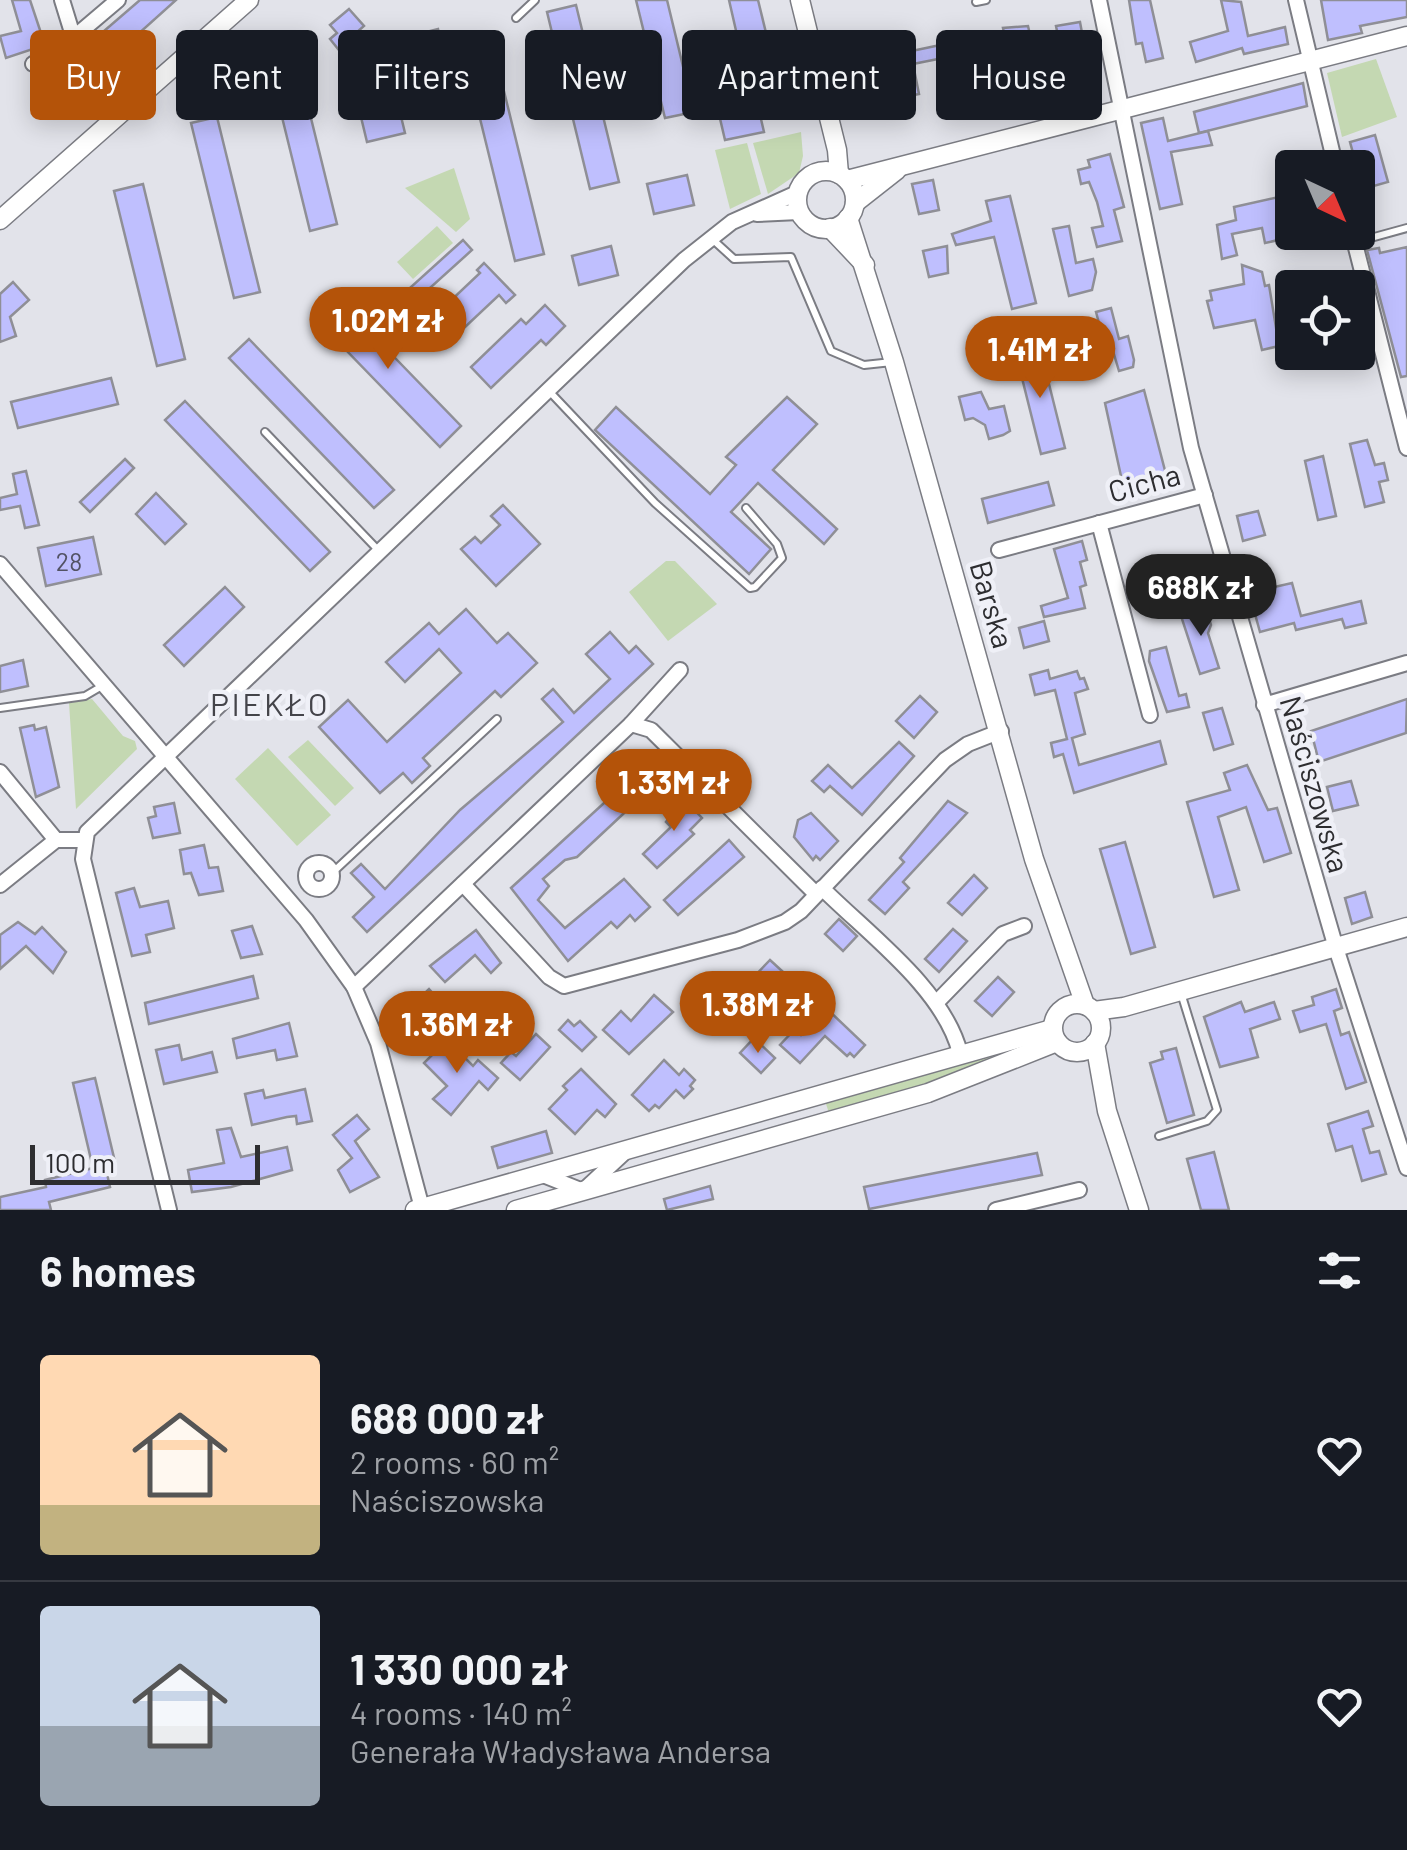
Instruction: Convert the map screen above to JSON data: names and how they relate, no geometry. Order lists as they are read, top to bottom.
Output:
{
  "streets": {
    "street": ["Cicha", "Barska", "Naściszowska"]
  },
  "crossings": [
    ["Cicha", "Naściszowska"]
  ],
  "districts": ["PIEKŁO"],
  "house_numbers": ["28"],
  "scale_bar": "100 m",
  "north": "bottom right",
  "page": {
    "chip": [
      "Buy",
      "Rent",
      "Filters",
      "New",
      "Apartment",
      "House"
    ],
    "price": [
      "1.02M zł",
      "1.41M zł",
      "688K zł",
      "1.33M zł",
      "1.38M zł",
      "1.36M zł"
    ],
    "scale": "100 m",
    "heading": "6 homes",
    "list": [
      {
        "name": "688 000 zł",
        "note": "2 rooms · 60 m² · Naściszowska"
      },
      {
        "name": "1 330 000 zł",
        "note": "4 rooms · 140 m² · Generała Władysława Andersa"
      }
    ]
  }
}
